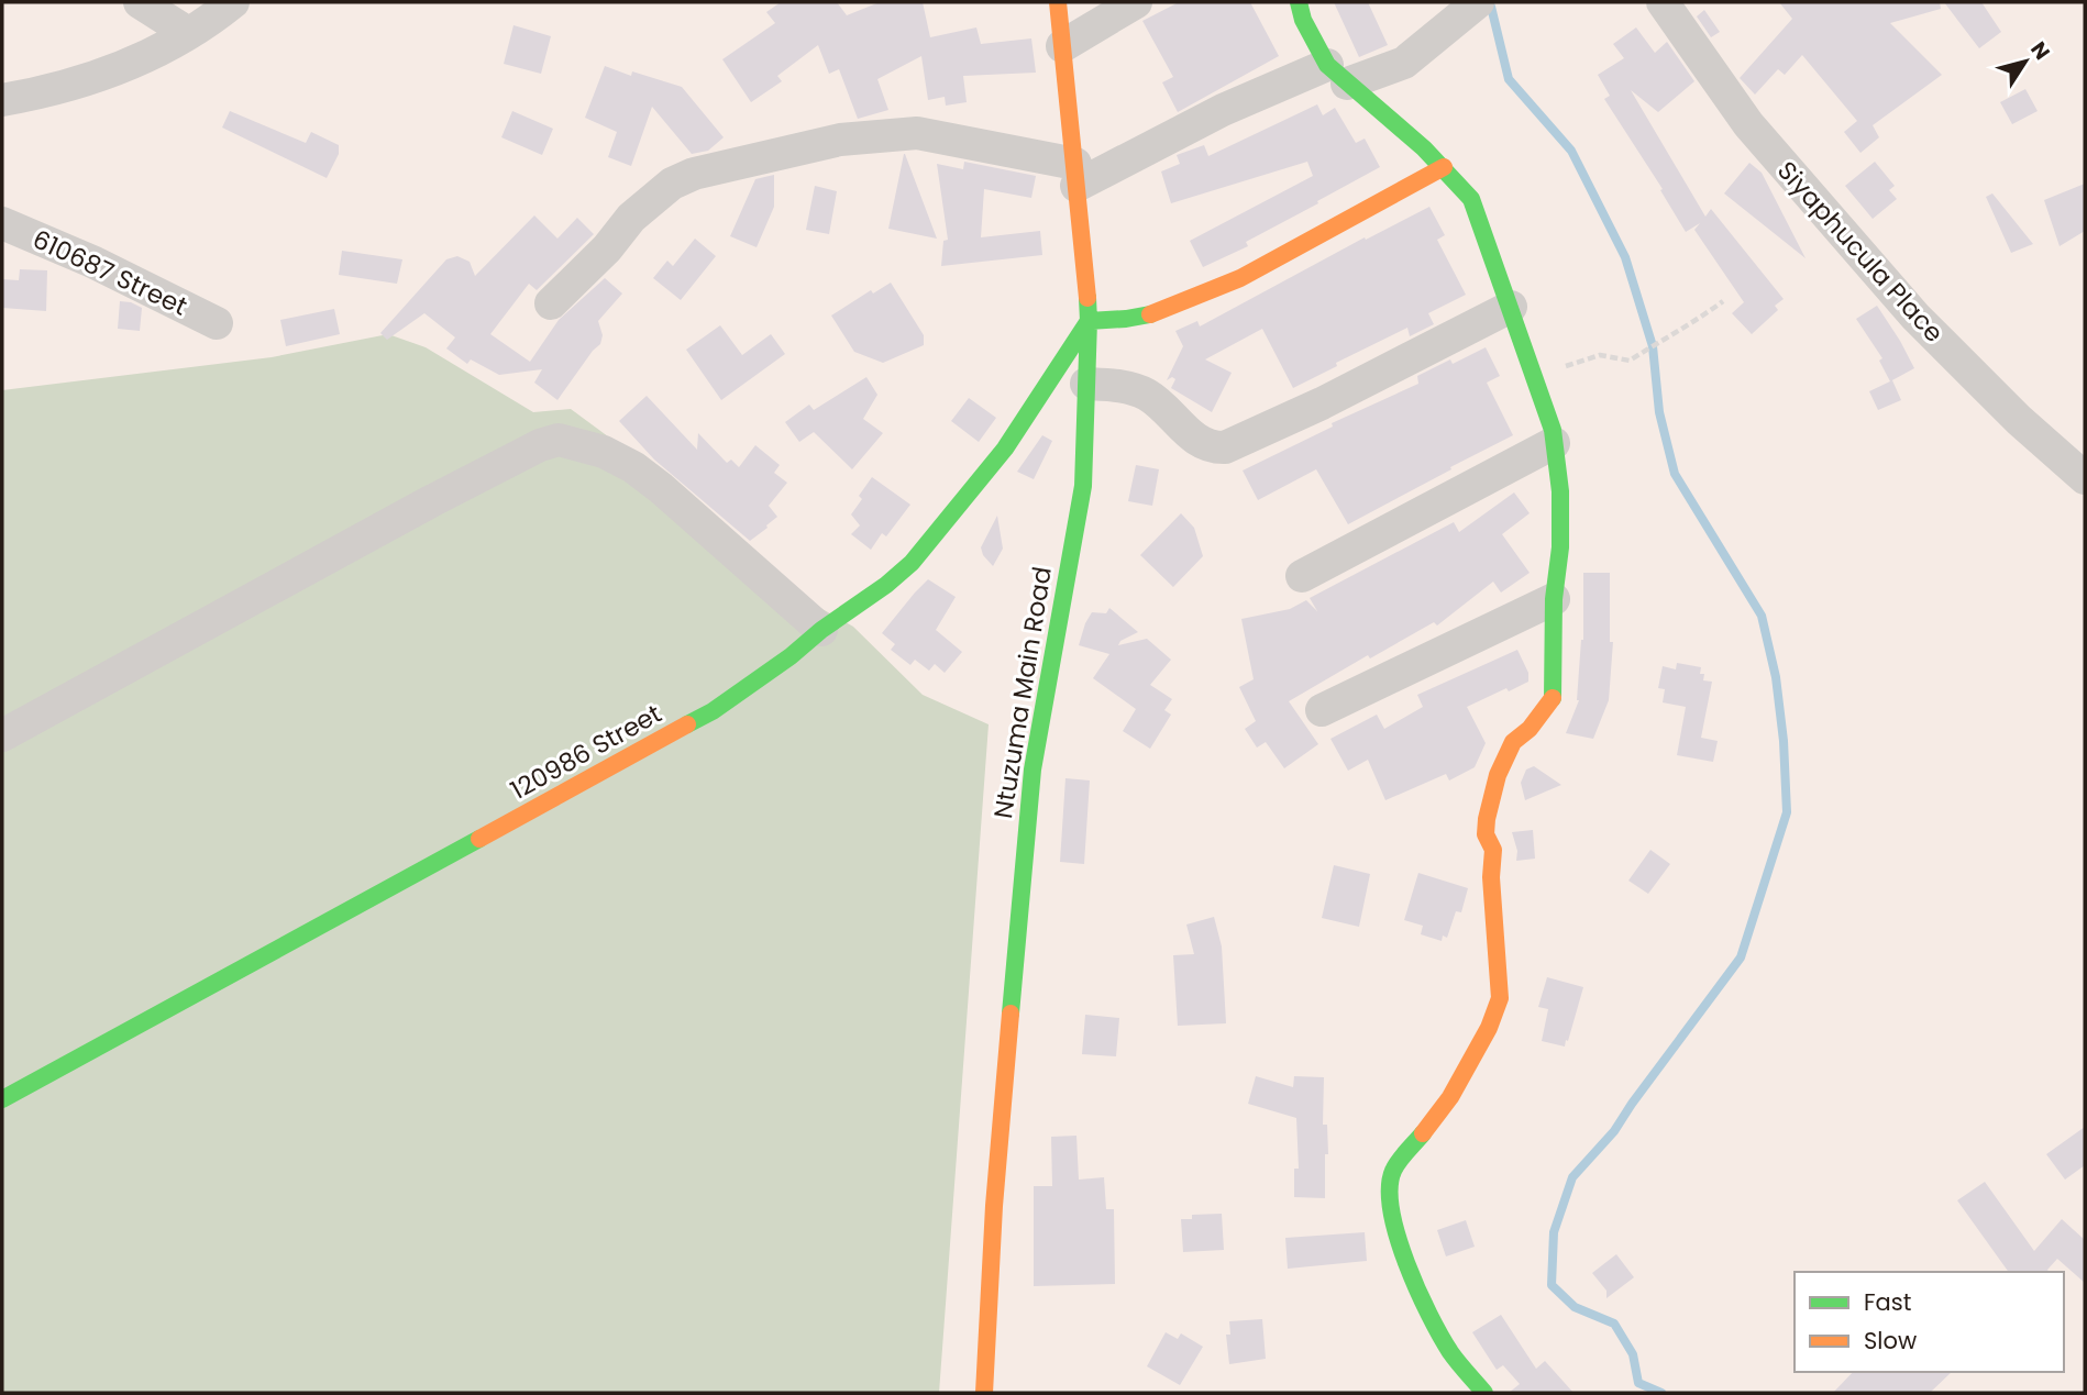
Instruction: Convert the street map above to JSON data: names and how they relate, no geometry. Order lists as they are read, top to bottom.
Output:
{
  "streets": {
    "street": [
      "Siyaphucula Place",
      "610687 Street",
      "Ntuzuma Main Road",
      "120986 Street"
    ]
  },
  "crossings": [
    ["Ntuzuma Main Road", "120986 Street"]
  ],
  "legend": ["Fast", "Slow"],
  "north": "top right"
}
